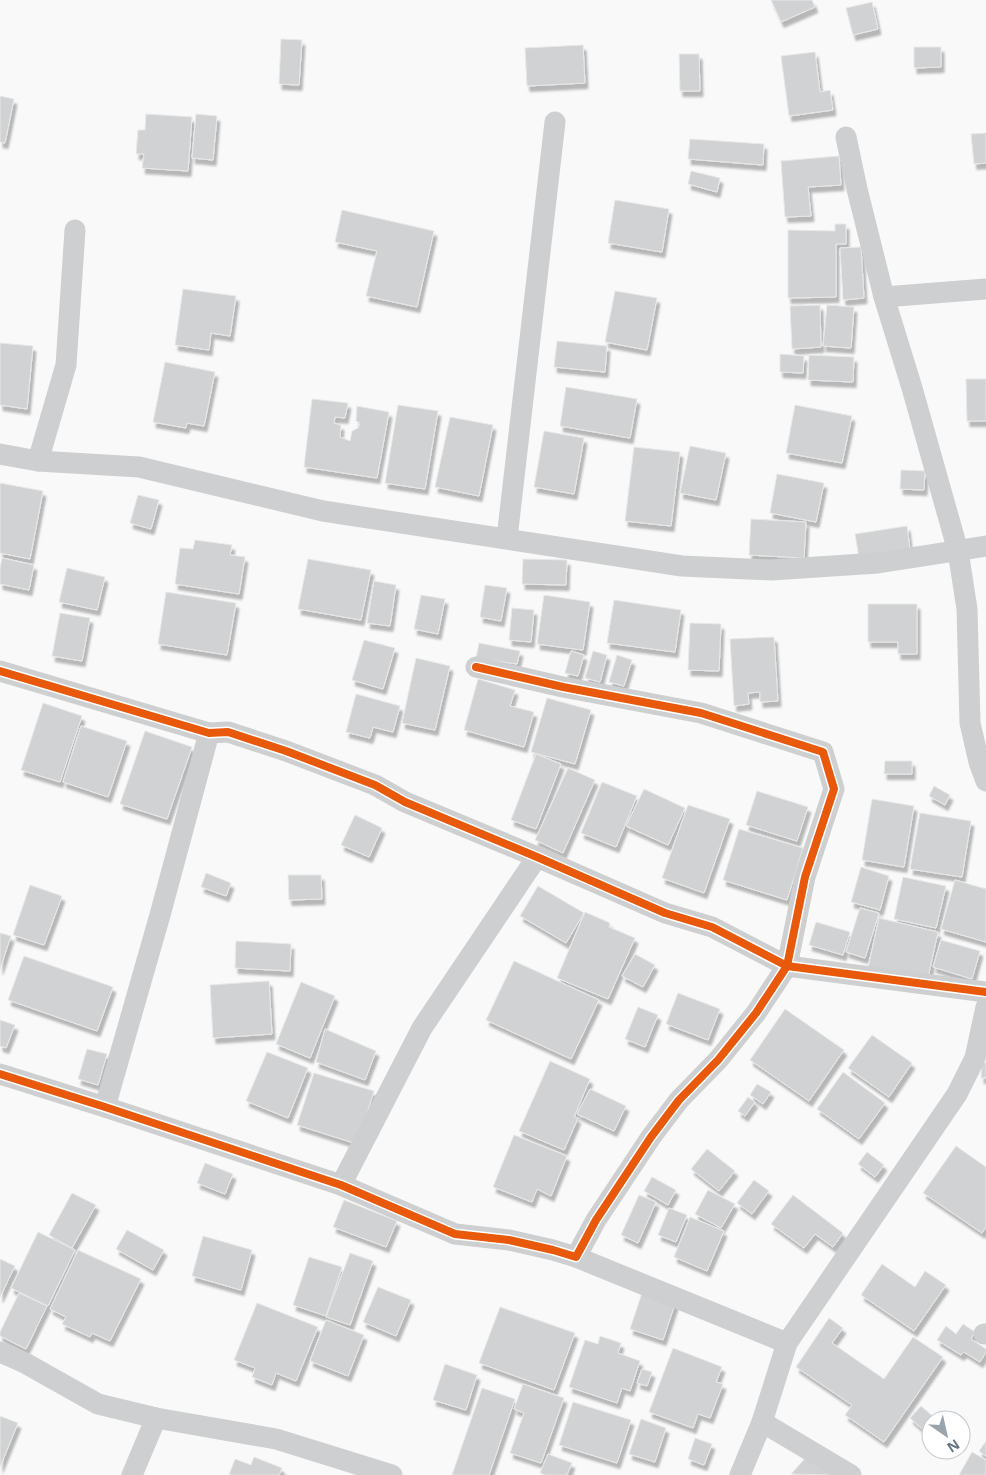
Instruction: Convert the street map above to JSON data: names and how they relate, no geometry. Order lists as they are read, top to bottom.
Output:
{
  "north": "bottom right"
}
